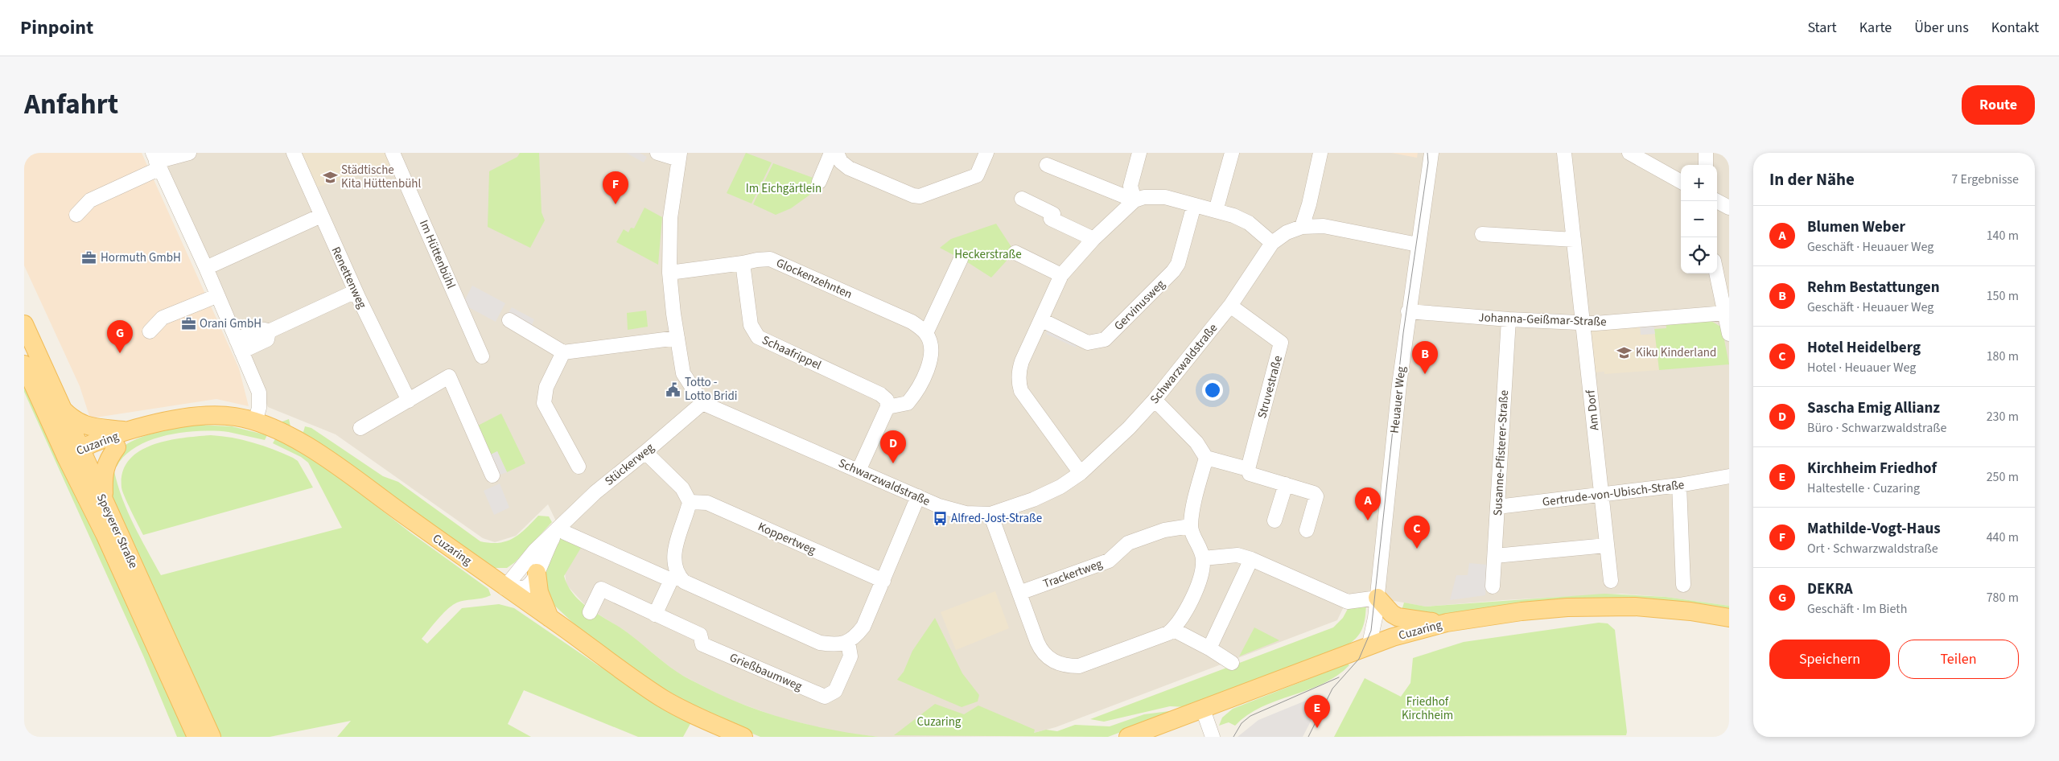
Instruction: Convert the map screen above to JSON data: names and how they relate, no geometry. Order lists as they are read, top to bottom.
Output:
{
  "streets": {
    "main road": ["Cuzaring", "Speyerer Straße"],
    "street": [
      "Im Hüttenbühl",
      "Renettenweg",
      "Glockenzehnten",
      "Gervinusweg",
      "Johanna-Geißmar-Straße",
      "Schaafrippel",
      "Schwarzwaldstraße",
      "Struvestraße",
      "Heuauer Weg",
      "Am Dorf",
      "Susanne-Pfisterer-Straße",
      "Stückerweg",
      "Gertrude-von-Ubisch-Straße",
      "Koppertweg",
      "Trackertweg",
      "Grießbaumweg"
    ]
  },
  "crossings": [
    ["Glockenzehnten", "Schaafrippel"],
    ["Johanna-Geißmar-Straße", "Heuauer Weg"],
    ["Johanna-Geißmar-Straße", "Am Dorf"],
    ["Johanna-Geißmar-Straße", "Susanne-Pfisterer-Straße"],
    ["Schwarzwaldstraße", "Struvestraße"],
    ["Schwarzwaldstraße", "Heuauer Weg"],
    ["Schwarzwaldstraße", "Stückerweg"],
    ["Heuauer Weg", "Cuzaring"],
    ["Am Dorf", "Gertrude-von-Ubisch-Straße"],
    ["Cuzaring", "Stückerweg"],
    ["Cuzaring", "Speyerer Straße"],
    ["Susanne-Pfisterer-Straße", "Gertrude-von-Ubisch-Straße"]
  ],
  "parks": [
    "Im Eichgärtlein",
    "Heckerstraße",
    "Friedhof Kirchheim",
    "Cuzaring"
  ],
  "places": {
    "school or university": ["Städtische Kita Hüttenbühl", "Kiku Kinderland"],
    "office": ["Hormuth GmbH", "Orani GmbH"],
    "public building": ["Totto - Lotto Bridi"],
    "bus stop": ["Alfred-Jost-Straße"]
  },
  "page": {
    "header": "Pinpoint",
    "nav": [
      "Start",
      "Karte",
      "Über uns",
      "Kontakt"
    ],
    "title": "Anfahrt",
    "buttons": [
      "Route",
      ["Speichern", "Teilen"]
    ],
    "heading": ["In der Nähe", "7 Ergebnisse"],
    "map_buttons": ["+", "−"],
    "pins": [
      "F",
      "G",
      "B",
      "D",
      "A",
      "C",
      "E"
    ],
    "list": [
      {
        "mark": "A",
        "name": "Blumen Weber",
        "note": "Geschäft · Heuauer Weg",
        "value": "140 m"
      },
      {
        "mark": "B",
        "name": "Rehm Bestattungen",
        "note": "Geschäft · Heuauer Weg",
        "value": "150 m"
      },
      {
        "mark": "C",
        "name": "Hotel Heidelberg",
        "note": "Hotel · Heuauer Weg",
        "value": "180 m"
      },
      {
        "mark": "D",
        "name": "Sascha Emig Allianz",
        "note": "Büro · Schwarzwaldstraße",
        "value": "230 m"
      },
      {
        "mark": "E",
        "name": "Kirchheim Friedhof",
        "note": "Haltestelle · Cuzaring",
        "value": "250 m"
      },
      {
        "mark": "F",
        "name": "Mathilde-Vogt-Haus",
        "note": "Ort · Schwarzwaldstraße",
        "value": "440 m"
      },
      {
        "mark": "G",
        "name": "DEKRA",
        "note": "Geschäft · Im Bieth",
        "value": "780 m"
      }
    ]
  }
}
